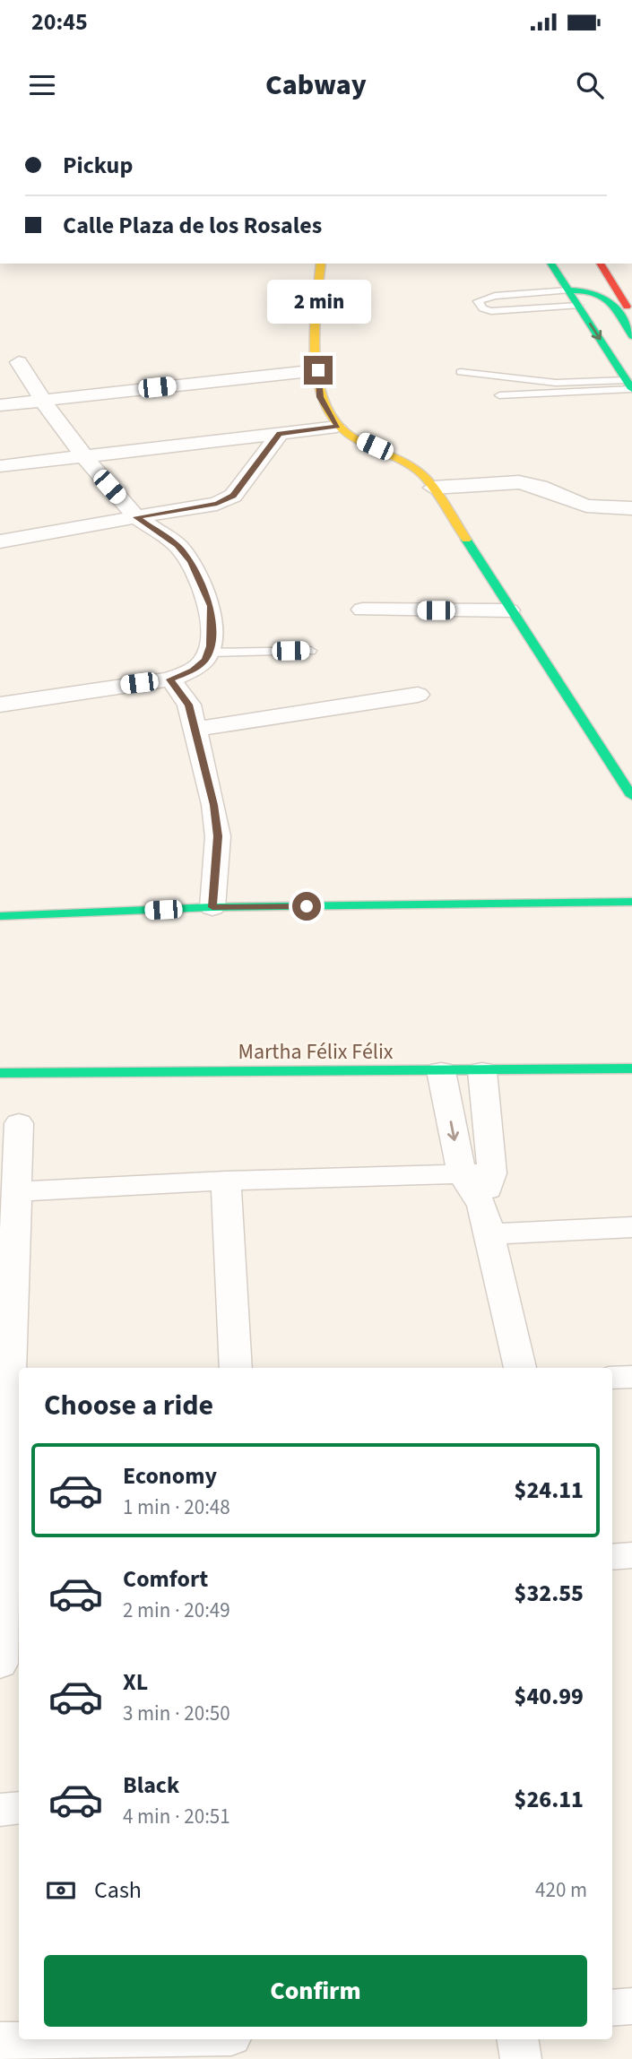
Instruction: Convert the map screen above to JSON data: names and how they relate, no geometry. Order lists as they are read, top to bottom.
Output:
{
  "streets": {
    "street": ["Martha Félix Félix"]
  },
  "page": {
    "status": "20:45",
    "header": "Cabway",
    "banner": ["Pickup", "Calle Plaza de los Rosales"],
    "bubble": "2 min",
    "heading": "Choose a ride",
    "list": [
      {
        "name": "Economy",
        "note": "1 min · 20:48",
        "value": "$24.11"
      },
      {
        "name": "Comfort",
        "note": "2 min · 20:49",
        "value": "$32.55"
      },
      {
        "name": "XL",
        "note": "3 min · 20:50",
        "value": "$40.99"
      },
      {
        "name": "Black",
        "note": "4 min · 20:51",
        "value": "$26.11"
      }
    ],
    "pay": ["Cash", "420 m"],
    "buttons": "Confirm"
  }
}
